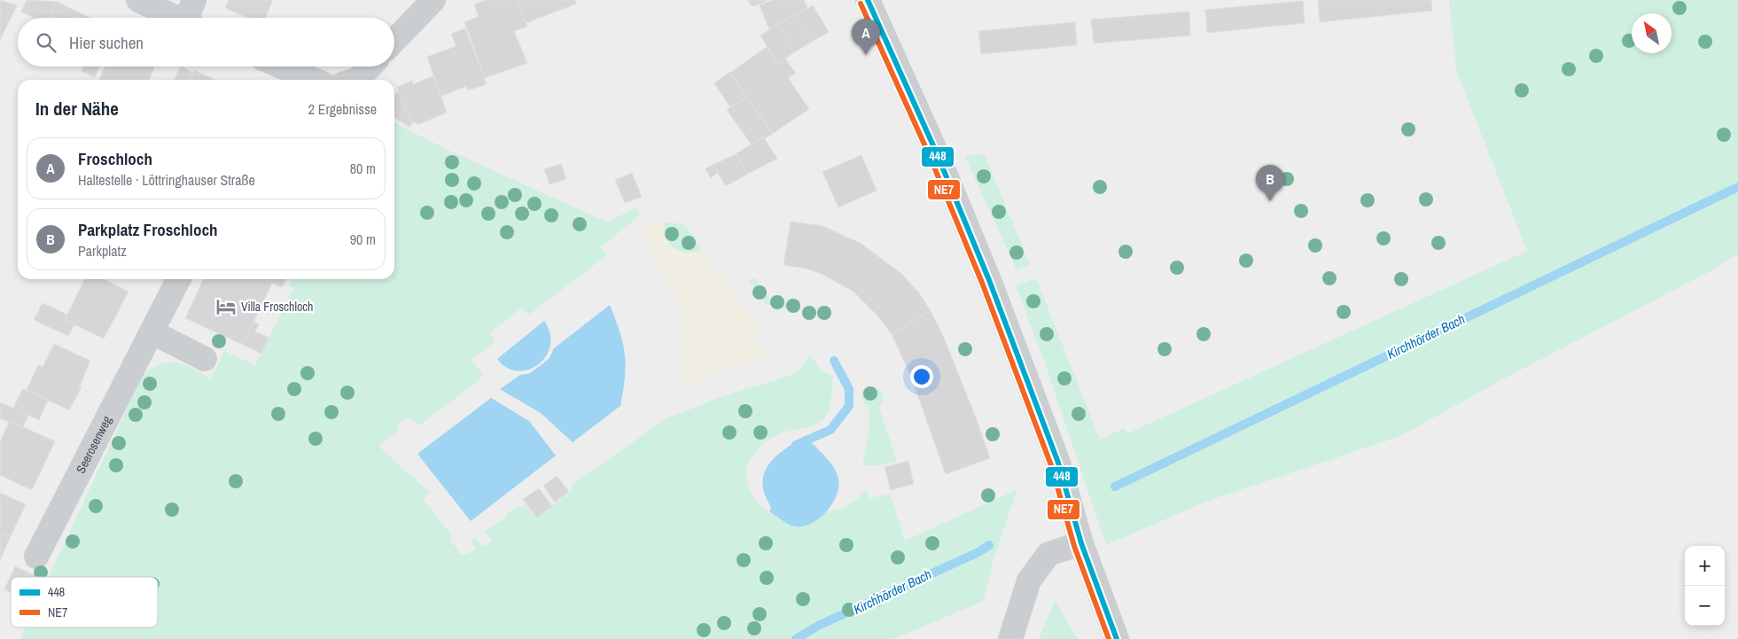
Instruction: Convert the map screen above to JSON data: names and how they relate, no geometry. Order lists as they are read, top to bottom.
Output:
{
  "streets": {
    "street": ["Seerosenweg"]
  },
  "water": ["Kirchhörder Bach"],
  "places": {
    "hotel": ["Villa Froschloch"]
  },
  "lines": ["transit line 448", "transit line NE7"],
  "legend": ["448", "NE7"],
  "north": "top left",
  "page": {
    "search": "Hier suchen",
    "pins": ["A", "B"],
    "heading": ["In der Nähe", "2 Ergebnisse"],
    "list": [
      {
        "mark": "A",
        "name": "Froschloch",
        "note": "Haltestelle · Löttringhauser Straße",
        "value": "80 m"
      },
      {
        "mark": "B",
        "name": "Parkplatz Froschloch",
        "note": "Parkplatz",
        "value": "90 m"
      }
    ],
    "map_buttons": ["+", "−"]
  }
}
